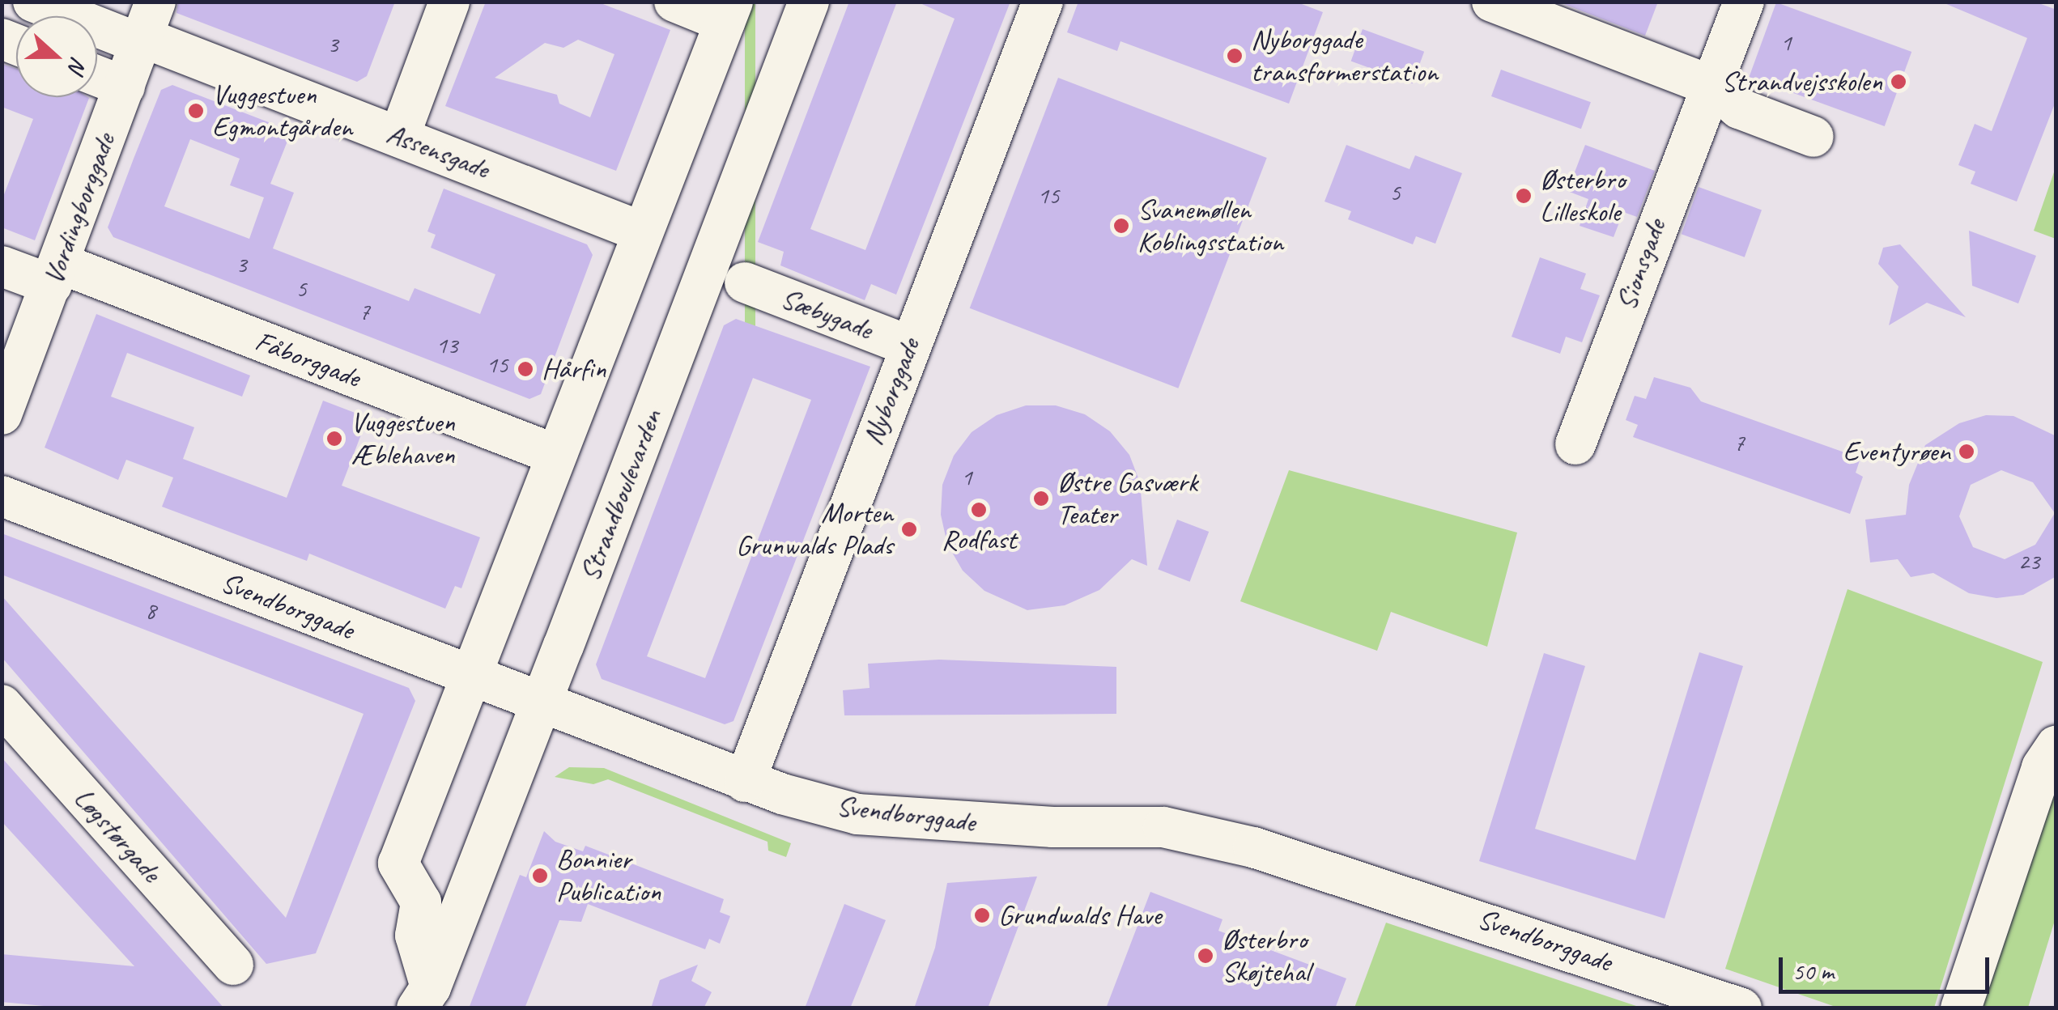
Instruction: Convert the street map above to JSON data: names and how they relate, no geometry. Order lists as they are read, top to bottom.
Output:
{
  "streets": {
    "street": [
      "Assensgade",
      "Vordingborggade",
      "Sionsgade",
      "Sæbygade",
      "Fåborggade",
      "Nyborggade",
      "Strandboulevarden",
      "Svendborggade",
      "Løgstørgade"
    ]
  },
  "crossings": [
    ["Assensgade", "Vordingborggade"],
    ["Assensgade", "Strandboulevarden"],
    ["Vordingborggade", "Fåborggade"],
    ["Sæbygade", "Nyborggade"],
    ["Fåborggade", "Strandboulevarden"],
    ["Nyborggade", "Svendborggade"],
    ["Strandboulevarden", "Svendborggade"]
  ],
  "places": [
    "Nyborggade transformerstation",
    "Strandvejsskolen",
    "Vuggestuen Egmontgården",
    "Østerbro Lilleskole",
    "Svanemøllen Koblingsstation",
    "Hårfin",
    "Vuggestuen Æblehaven",
    "Eventyrøen",
    "Østre Gasværk Teater",
    "Rodfast",
    "Morten Grunwalds Plads",
    "Bonnier Publication",
    "Grundwalds Have",
    "Østerbro Skøjtehal"
  ],
  "house_numbers": [
    "1",
    "3",
    "5",
    "15",
    "3",
    "5",
    "7",
    "13",
    "15",
    "7",
    "1",
    "23",
    "8"
  ],
  "scale_bar": "50 m",
  "north": "right"
}
